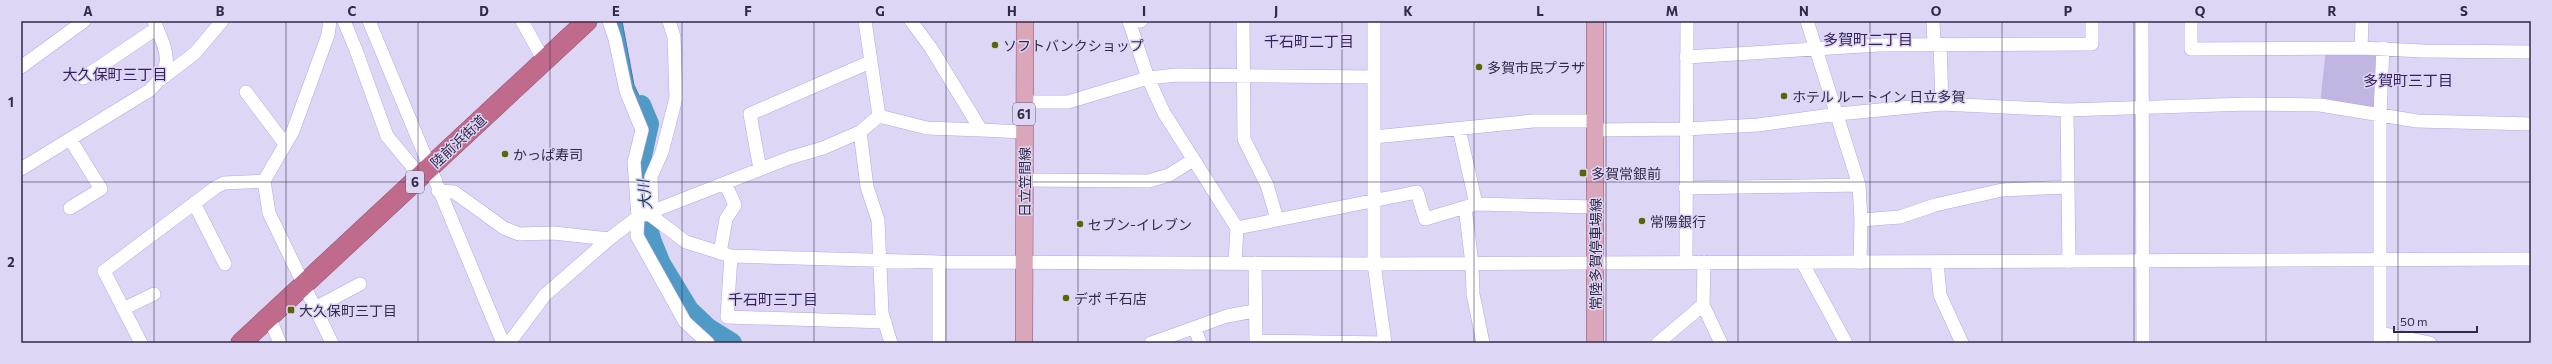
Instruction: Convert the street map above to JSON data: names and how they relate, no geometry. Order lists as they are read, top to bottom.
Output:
{
  "streets": {
    "highway": ["陸前浜街道", "6"],
    "main road": ["61", "日立笠間線", "常陸多賀停車場線"]
  },
  "districts": [
    "多賀町二丁目",
    "千石町二丁目",
    "大久保町三丁目",
    "多賀町三丁目",
    "千石町三丁目"
  ],
  "water": ["大川"],
  "places": {
    "other": [
      "ソフトバンクショップ",
      "多賀市民プラザ",
      "ホテル ルートイン 日立多賀",
      "かっぱ寿司",
      "常陽銀行",
      "セブン-イレブン",
      "デポ 千石店"
    ],
    "transit": ["多賀常銀前", "大久保町三丁目"]
  },
  "scale_bar": "50 m",
  "grid": {
    "columns": [
      "A",
      "B",
      "C",
      "D",
      "E",
      "F",
      "G",
      "H",
      "I",
      "J",
      "K",
      "L",
      "M",
      "N",
      "O",
      "P",
      "Q",
      "R",
      "S"
    ],
    "rows": ["1", "2"]
  }
}
